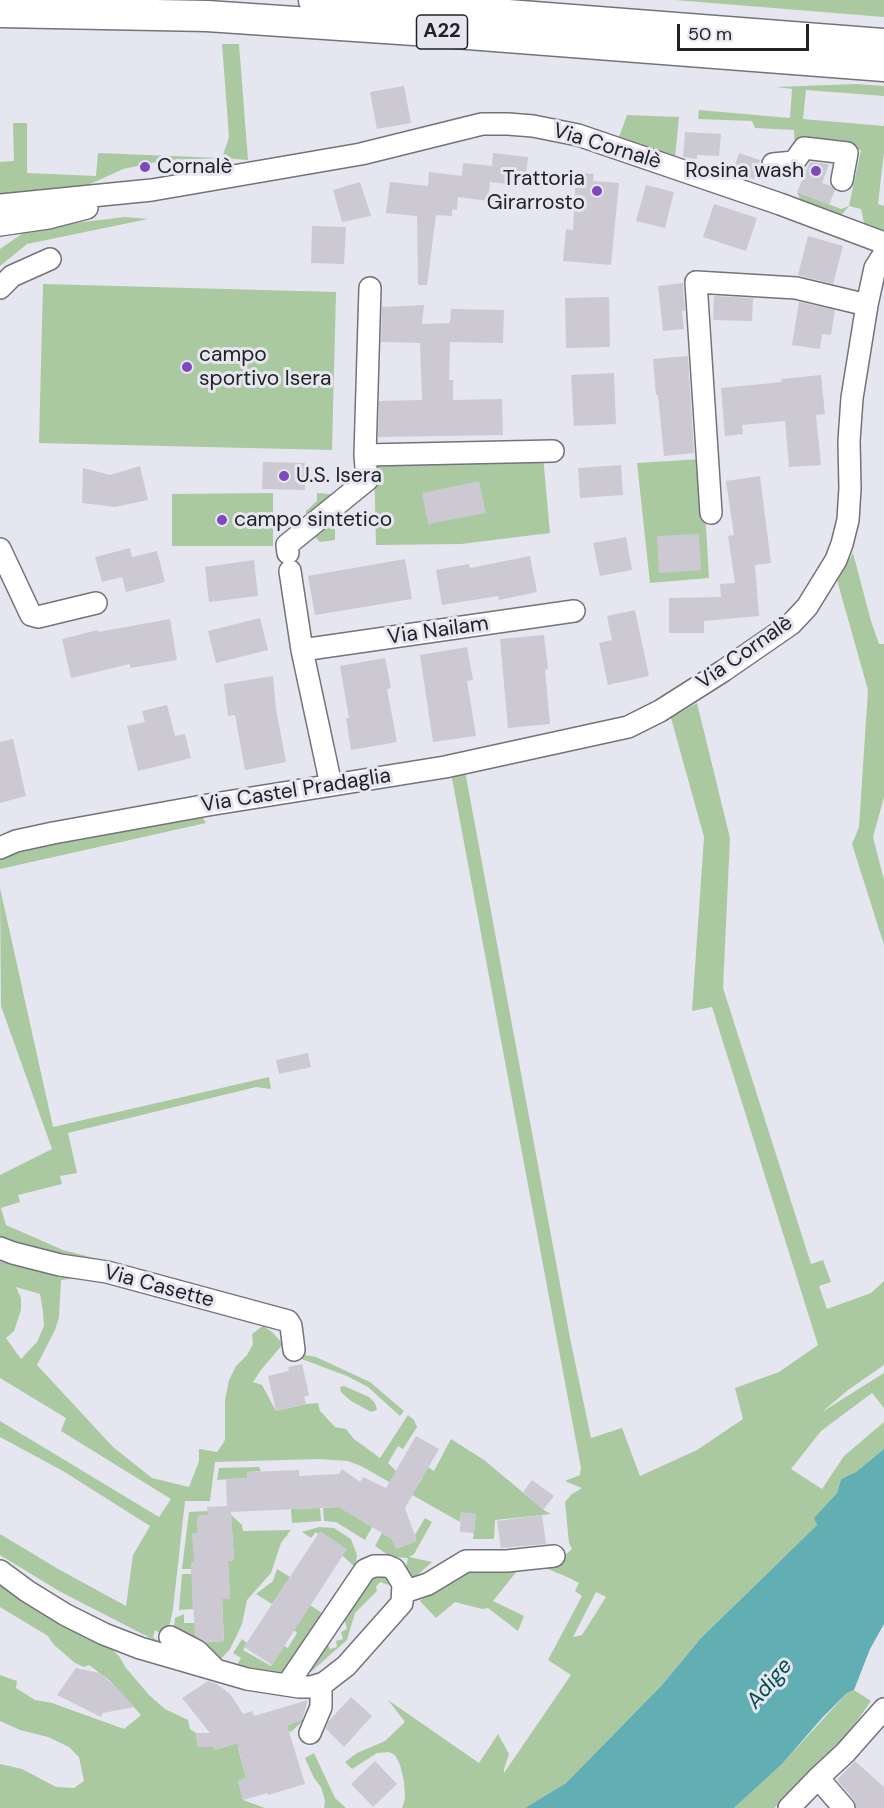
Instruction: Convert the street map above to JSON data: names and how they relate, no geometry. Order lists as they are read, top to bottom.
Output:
{
  "streets": {
    "highway": ["A22"],
    "street": [
      "Via Cornalè",
      "Via Nailam",
      "Via Castel Pradaglia",
      "Via Casette"
    ]
  },
  "crossings": [
    ["Via Cornalè", "Via Castel Pradaglia"]
  ],
  "water": ["Adige"],
  "places": [
    "Cornalè",
    "Rosina wash",
    "Trattoria Girarrosto",
    "campo sportivo Isera",
    "U.S. Isera",
    "campo sintetico"
  ],
  "scale_bar": "50 m"
}
